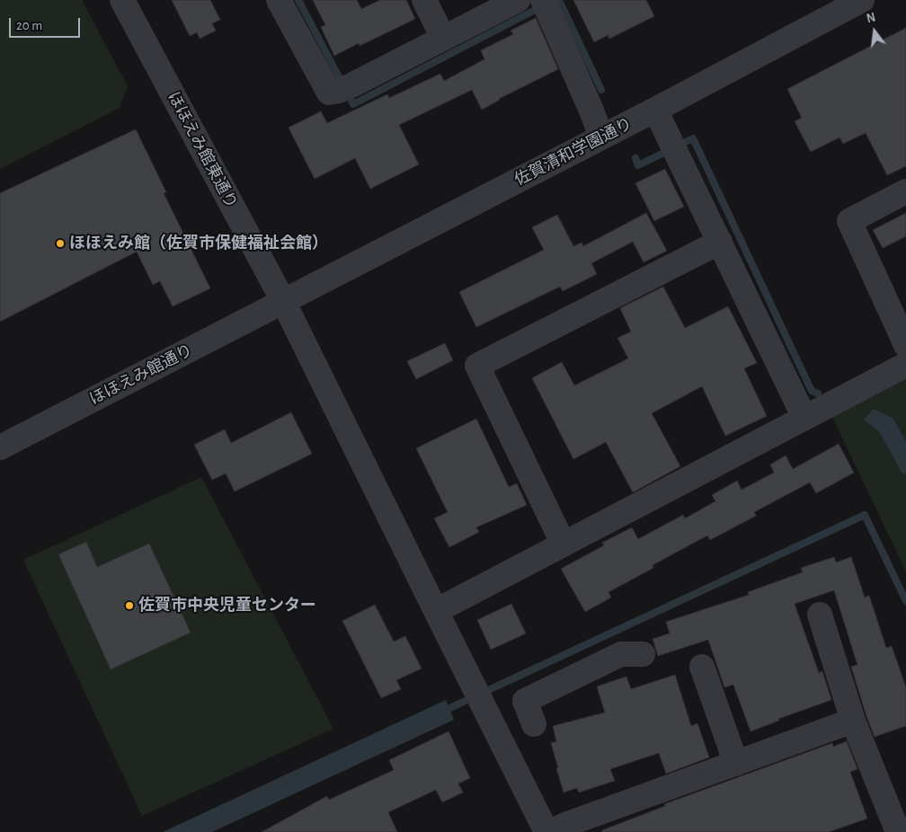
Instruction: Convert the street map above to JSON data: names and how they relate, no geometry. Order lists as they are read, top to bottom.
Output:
{
  "streets": {
    "street": ["ほほえみ館東通り", "佐賀清和学園通り", "ほほえみ館通り"]
  },
  "crossings": [
    ["ほほえみ館東通り", "佐賀清和学園通り"],
    ["ほほえみ館東通り", "ほほえみ館通り"],
    ["佐賀清和学園通り", "ほほえみ館通り"]
  ],
  "places": ["ほほえみ館（佐賀市保健福祉会館）", "佐賀市中央児童センター"],
  "scale_bar": "20 m",
  "north": "top"
}
